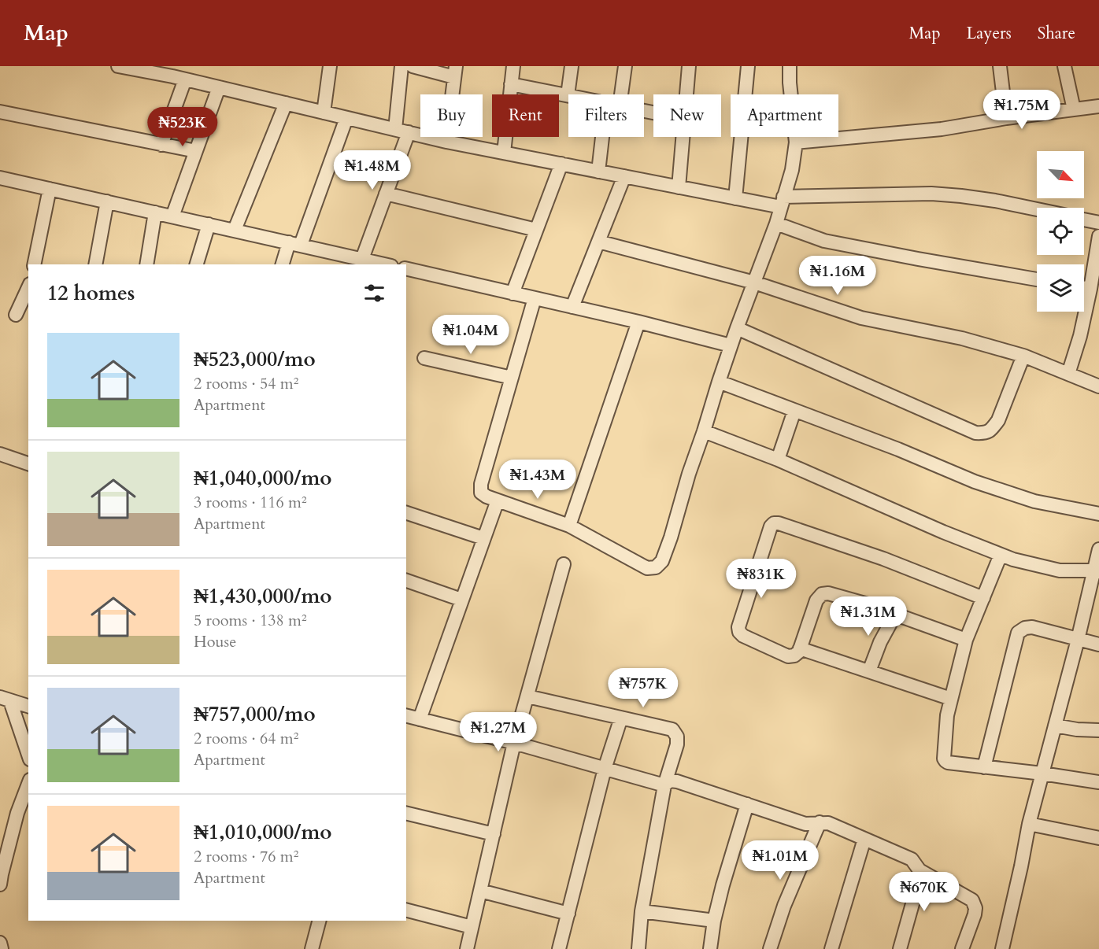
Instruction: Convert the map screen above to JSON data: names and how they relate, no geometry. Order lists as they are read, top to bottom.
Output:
{
  "north": "bottom right",
  "page": {
    "header": "Map",
    "nav": ["Map", "Layers", "Share"],
    "price": [
      "₦1.75M",
      "₦523K",
      "₦1.48M",
      "₦1.16M",
      "₦1.04M",
      "₦1.43M",
      "₦831K",
      "₦1.31M",
      "₦757K",
      "₦1.27M",
      "₦1.01M",
      "₦670K"
    ],
    "chip": [
      "Buy",
      "Rent",
      "Filters",
      "New",
      "Apartment"
    ],
    "heading": "12 homes",
    "list": [
      {
        "name": "₦523,000/mo",
        "note": "2 rooms · 54 m² · Apartment"
      },
      {
        "name": "₦1,040,000/mo",
        "note": "3 rooms · 116 m² · Apartment"
      },
      {
        "name": "₦1,430,000/mo",
        "note": "5 rooms · 138 m² · House"
      },
      {
        "name": "₦757,000/mo",
        "note": "2 rooms · 64 m² · Apartment"
      },
      {
        "name": "₦1,010,000/mo",
        "note": "2 rooms · 76 m² · Apartment"
      }
    ]
  }
}
